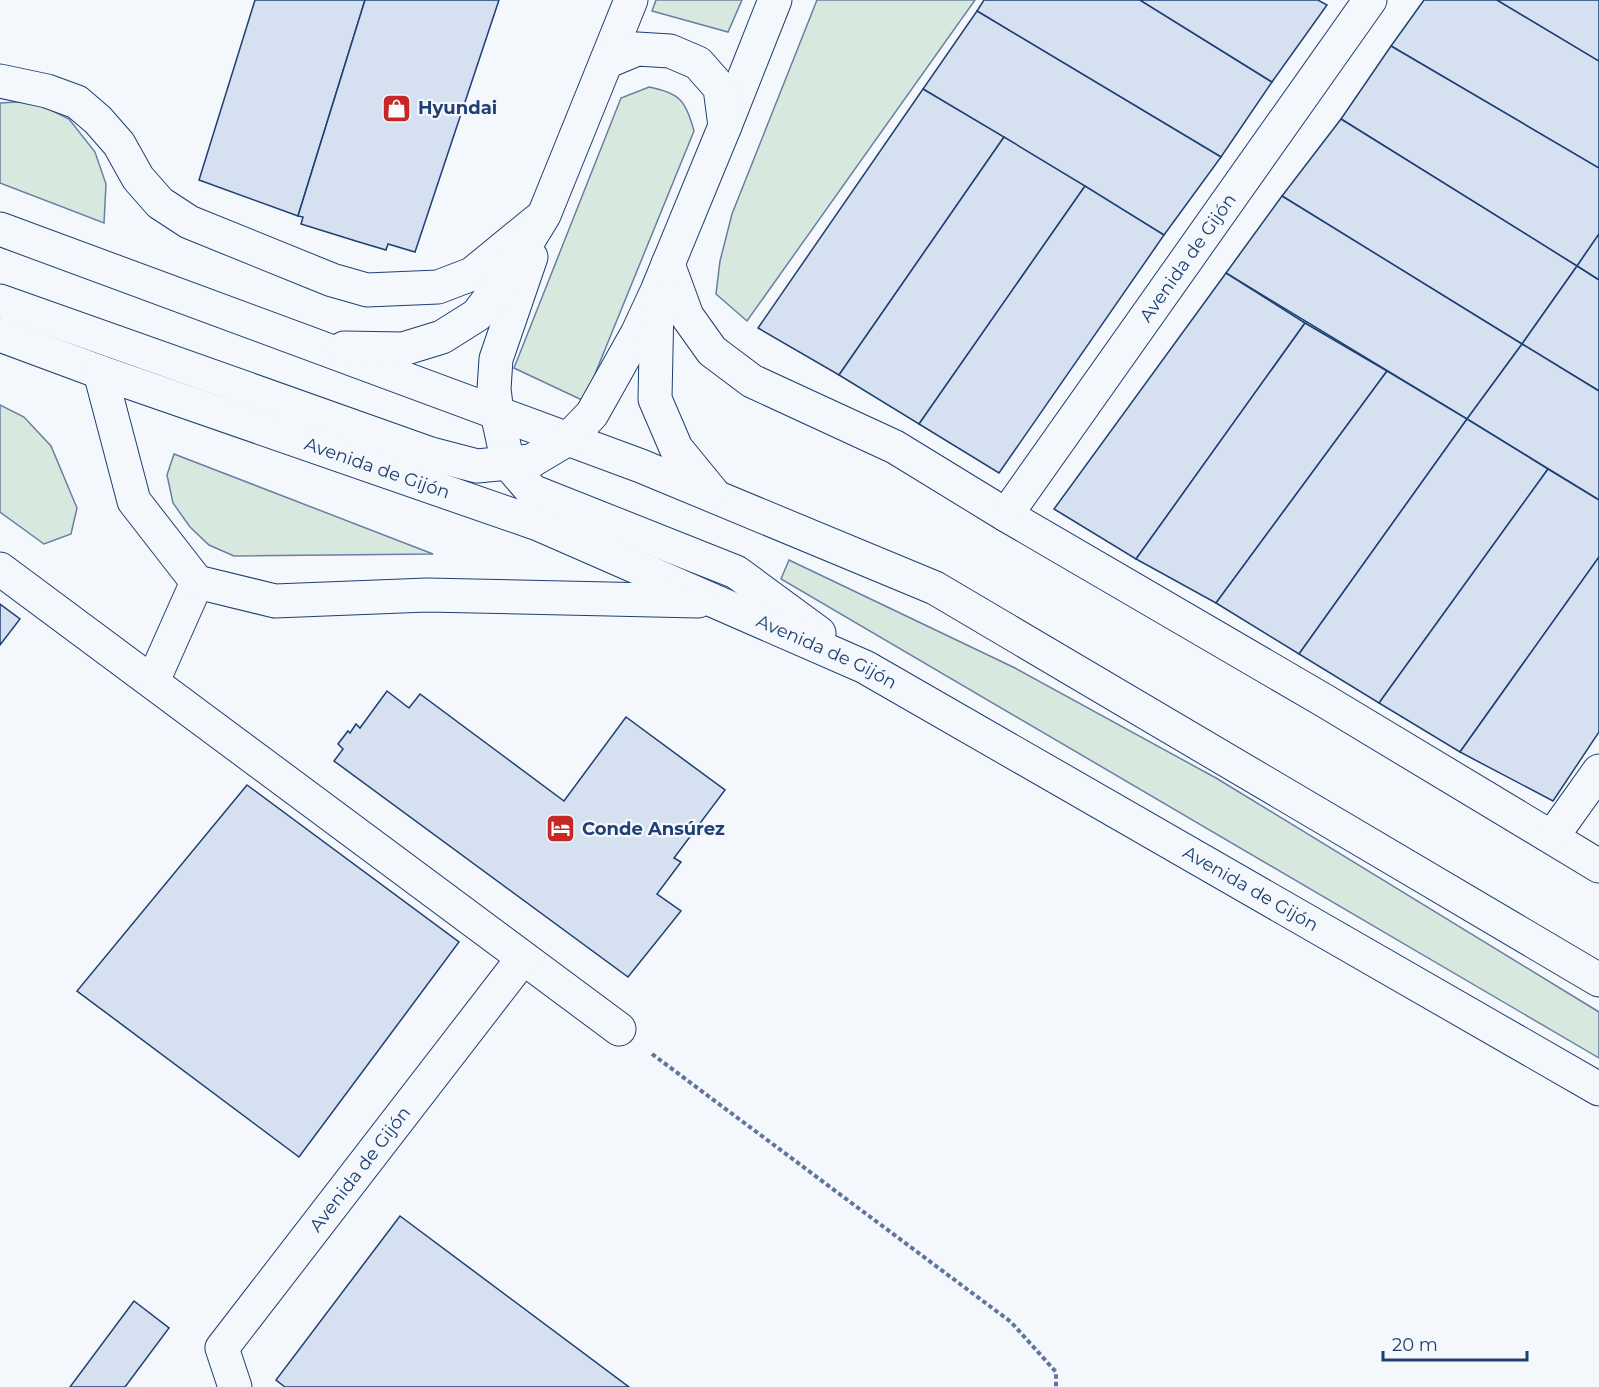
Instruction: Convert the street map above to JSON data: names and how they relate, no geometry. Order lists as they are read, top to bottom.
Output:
{
  "streets": {
    "main road": ["Avenida de Gijón"]
  },
  "places": {
    "shop": ["Hyundai"],
    "hotel": ["Conde Ansúrez"]
  },
  "scale_bar": "20 m"
}
